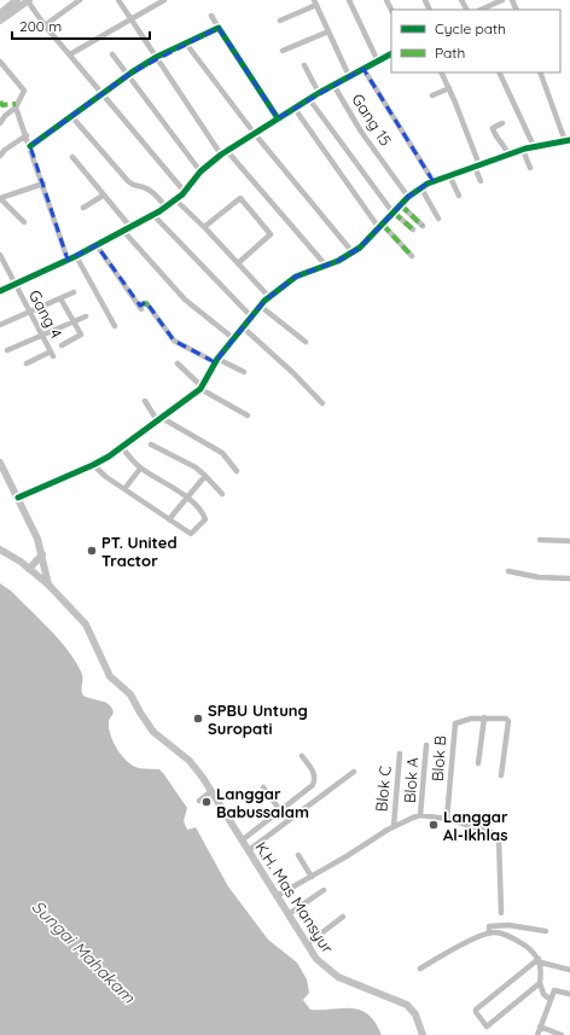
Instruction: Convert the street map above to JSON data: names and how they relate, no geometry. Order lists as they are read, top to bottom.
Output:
{
  "streets": {
    "main road": ["K.H. Mas Mansyur"],
    "street": [
      "Gang 15",
      "Gang 4",
      "Blok B",
      "Blok A",
      "Blok C"
    ]
  },
  "water": ["Sungai Mahakam"],
  "places": [
    "PT. United Tractor",
    "SPBU Untung Suropati",
    "Langgar Babussalam",
    "Langgar Al-Ikhlas"
  ],
  "legend": ["Cycle path", "Path"],
  "scale_bar": "200 m"
}
